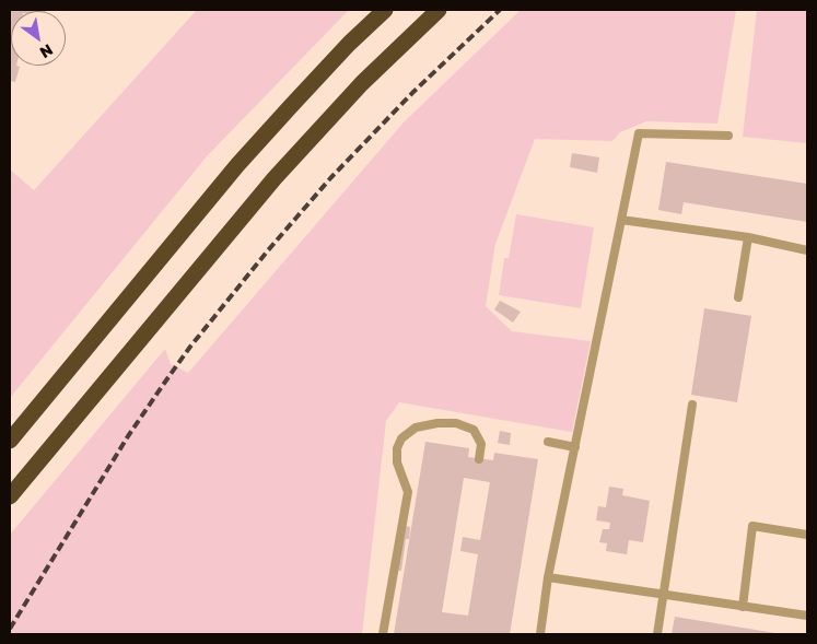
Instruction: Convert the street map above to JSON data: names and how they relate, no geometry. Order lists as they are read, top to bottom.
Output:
{
  "north": "bottom right"
}
